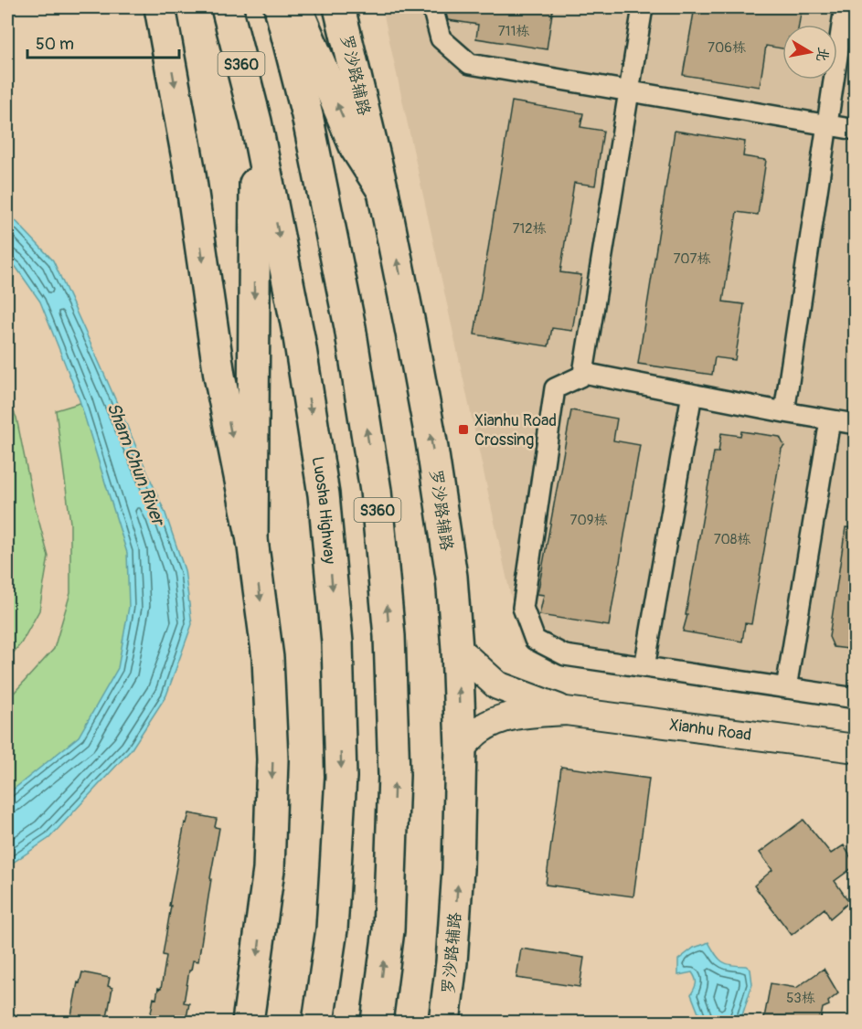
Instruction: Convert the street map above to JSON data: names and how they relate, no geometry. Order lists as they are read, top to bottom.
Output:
{
  "streets": {
    "main road": ["S360", "罗沙路辅路", "Luosha Highway"],
    "street": ["Xianhu Road"]
  },
  "water": ["Sham Chun River"],
  "places": {
    "transit": ["Xianhu Road Crossing"]
  },
  "house_numbers": [
    "711栋",
    "706栋",
    "712栋",
    "707栋",
    "709栋",
    "708栋",
    "53栋"
  ],
  "scale_bar": "50 m",
  "north": "right"
}
